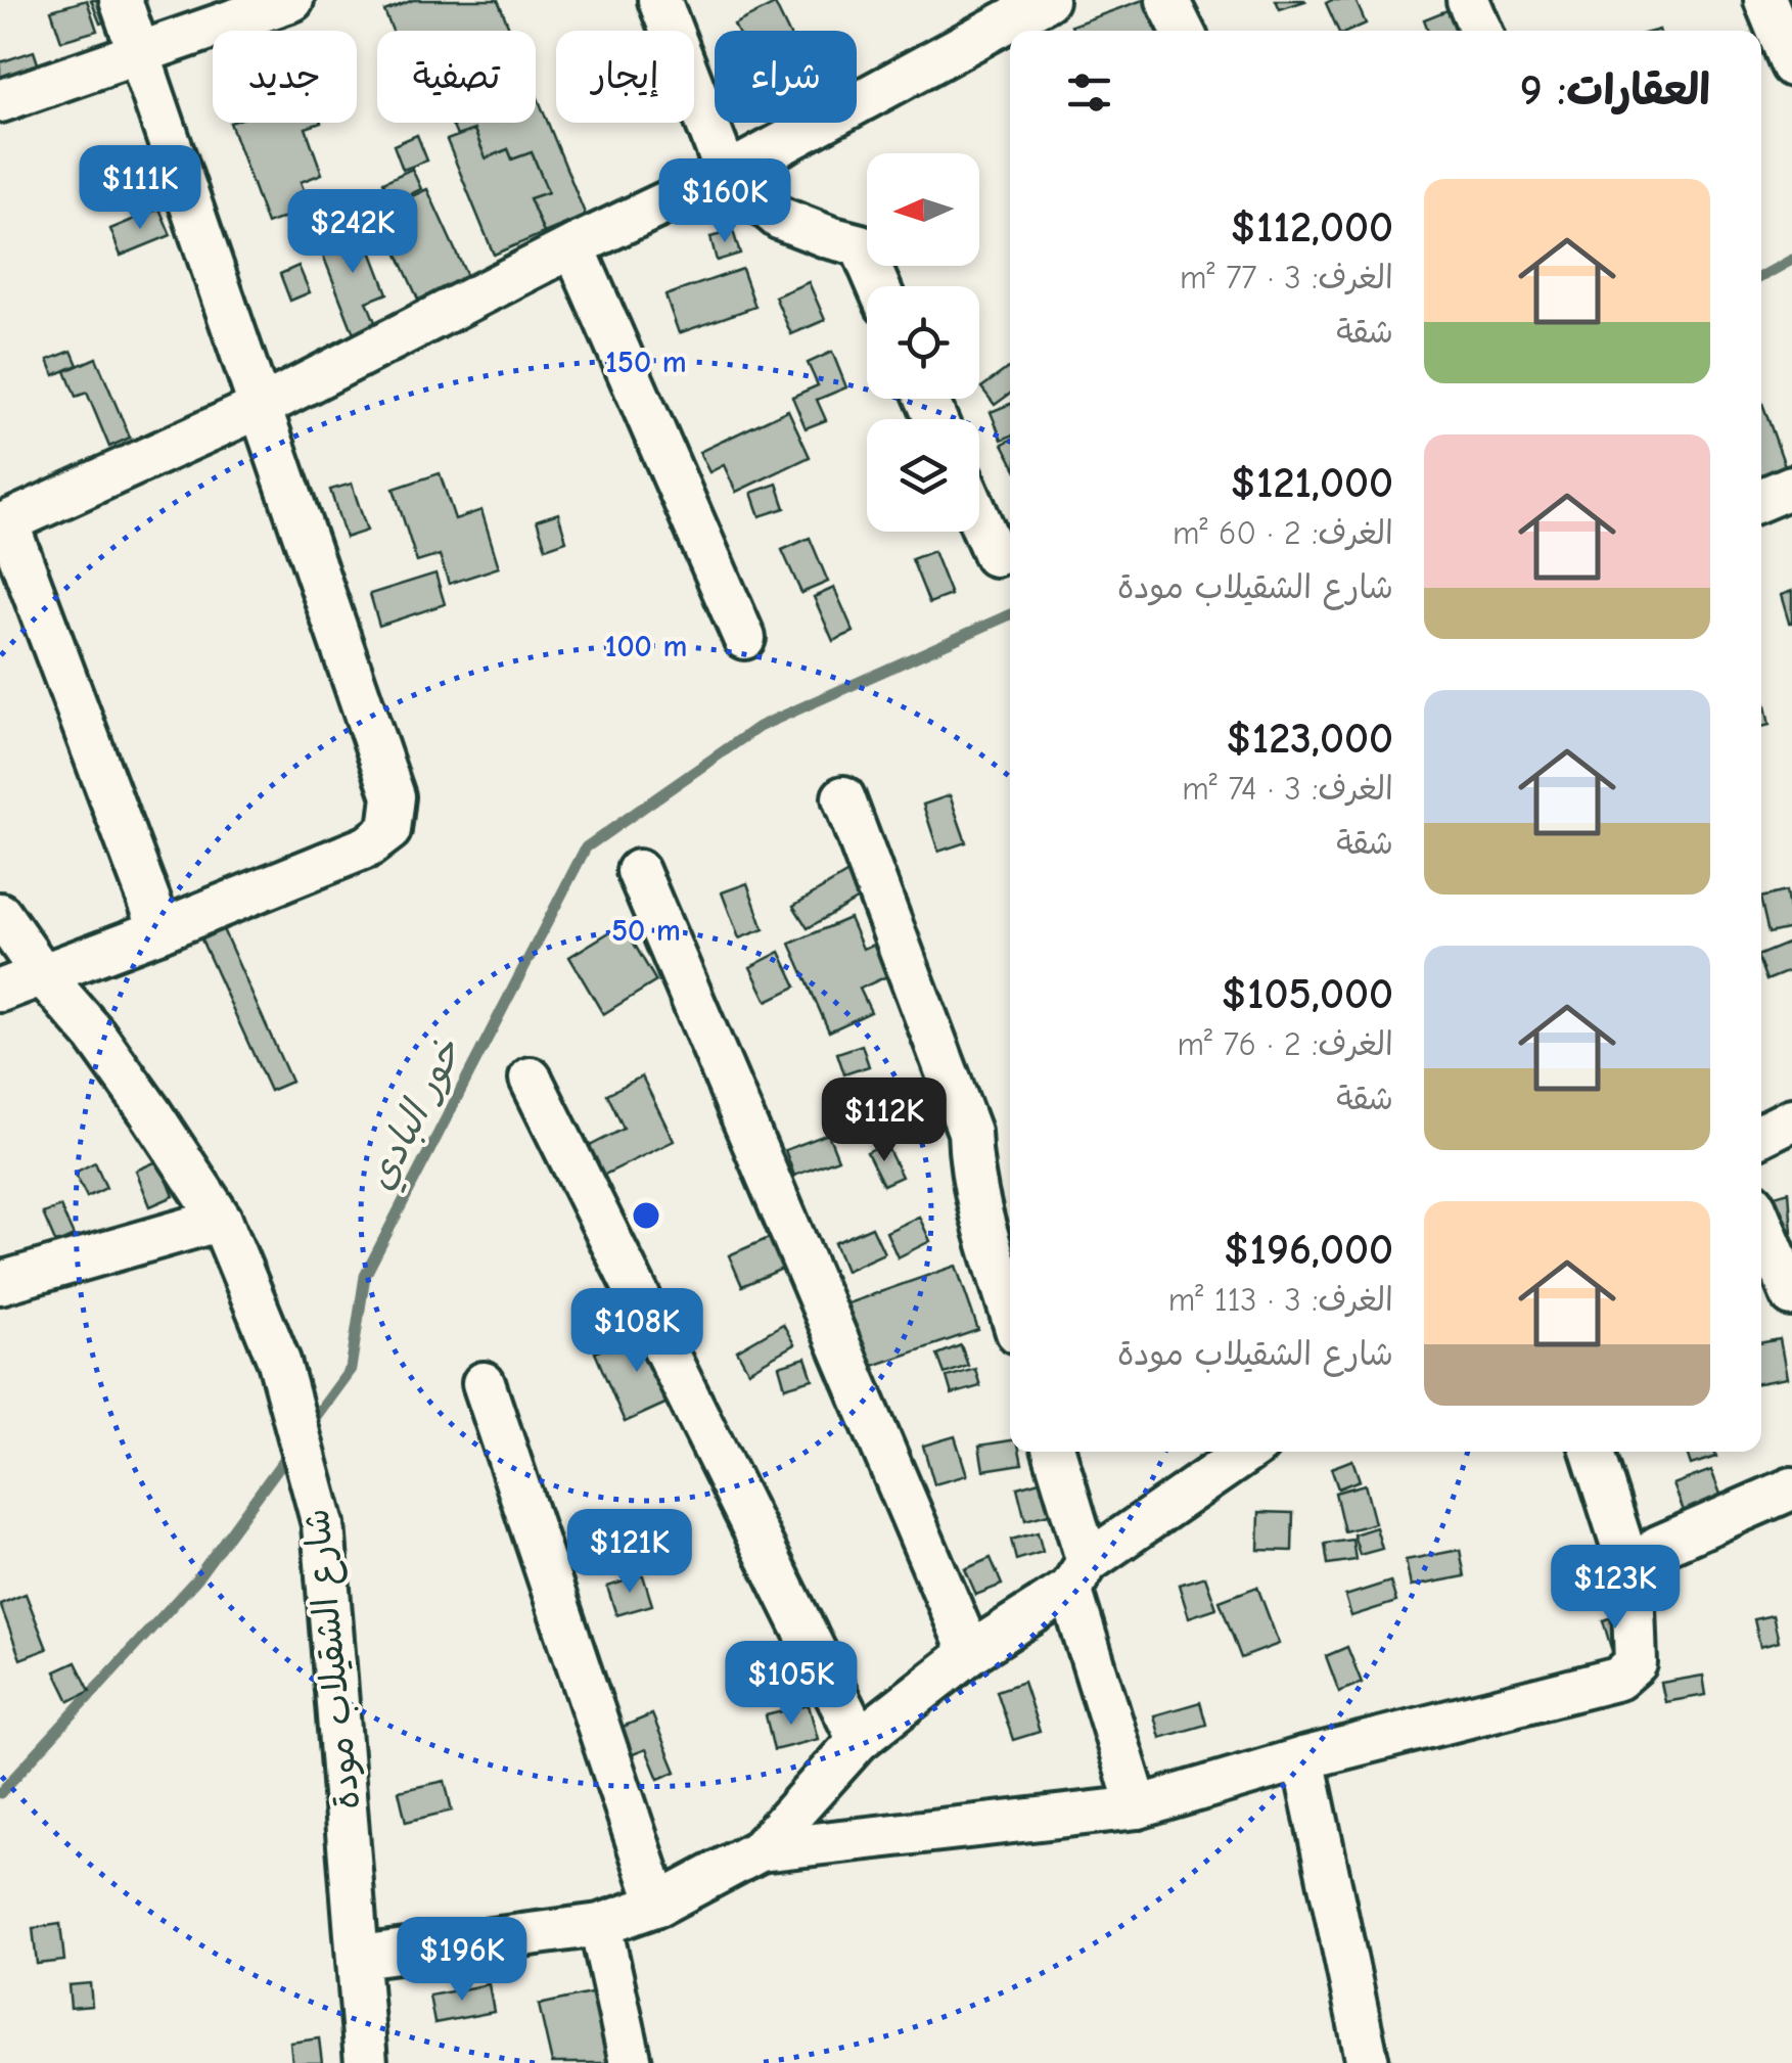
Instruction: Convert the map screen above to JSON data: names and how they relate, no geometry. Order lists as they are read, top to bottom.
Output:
{
  "streets": {
    "street": ["شارع الشقيلاب مودة"]
  },
  "water": ["خور البادي"],
  "north": "left",
  "page": {
    "chip": [
      "شراء",
      "إيجار",
      "تصفية",
      "جديد"
    ],
    "heading": "العقارات: 9",
    "price": [
      "$111K",
      "$160K",
      "$242K",
      "$112K",
      "$108K",
      "$121K",
      "$123K",
      "$105K",
      "$196K"
    ],
    "list": [
      {
        "name": "$112,000",
        "note": "الغرف: 3 · 77 m² · شقة"
      },
      {
        "name": "$121,000",
        "note": "الغرف: 2 · 60 m² · شارع الشقيلاب مودة"
      },
      {
        "name": "$123,000",
        "note": "الغرف: 3 · 74 m² · شقة"
      },
      {
        "name": "$105,000",
        "note": "الغرف: 2 · 76 m² · شقة"
      },
      {
        "name": "$196,000",
        "note": "الغرف: 3 · 113 m² · شارع الشقيلاب مودة"
      }
    ]
  },
  "rings": ["150 m", "100 m", "50 m"]
}
